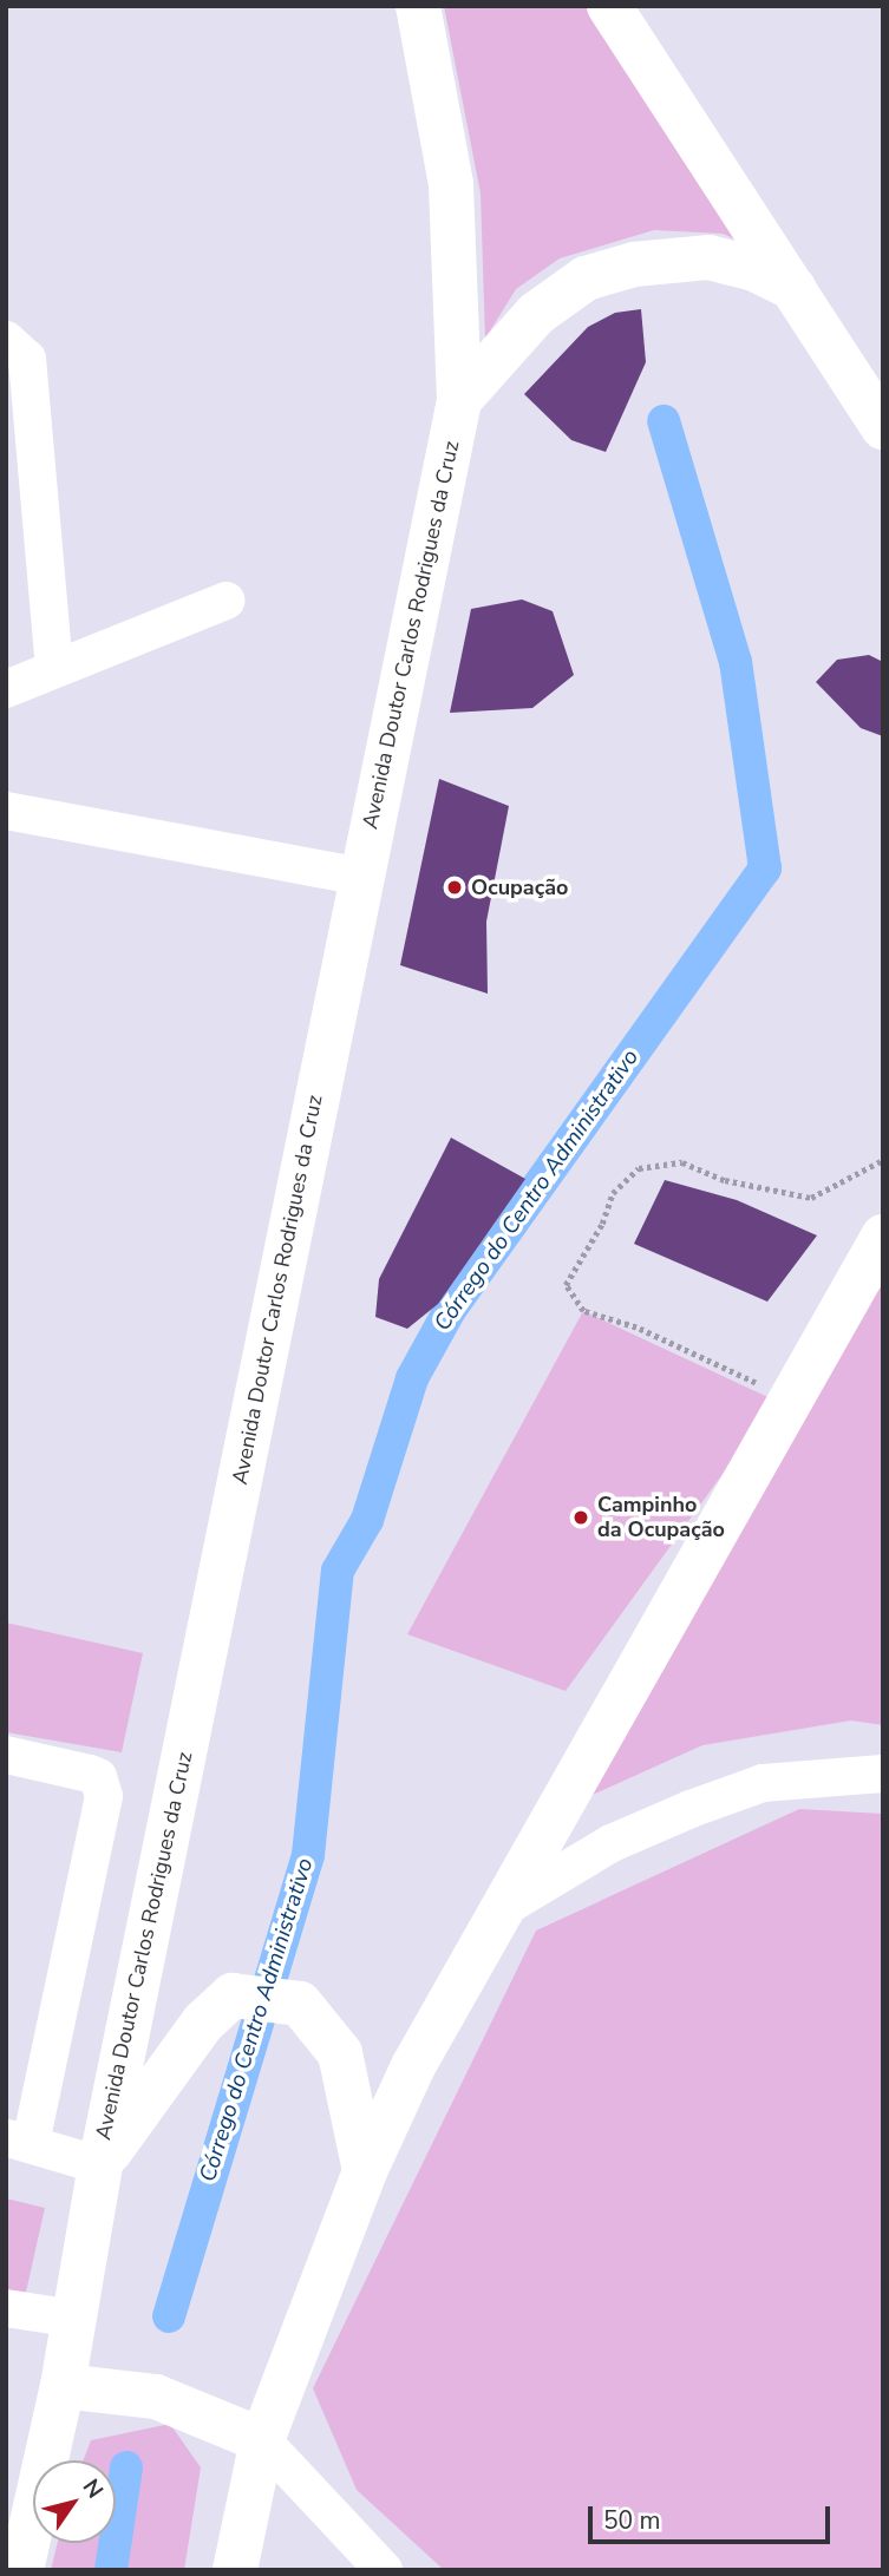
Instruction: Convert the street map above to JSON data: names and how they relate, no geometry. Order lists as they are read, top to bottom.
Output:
{
  "streets": {
    "main road": ["Avenida Doutor Carlos Rodrigues da Cruz"]
  },
  "water": ["Córrego do Centro Administrativo"],
  "places": ["Ocupação", "Campinho da Ocupação"],
  "scale_bar": "50 m",
  "north": "top right"
}
